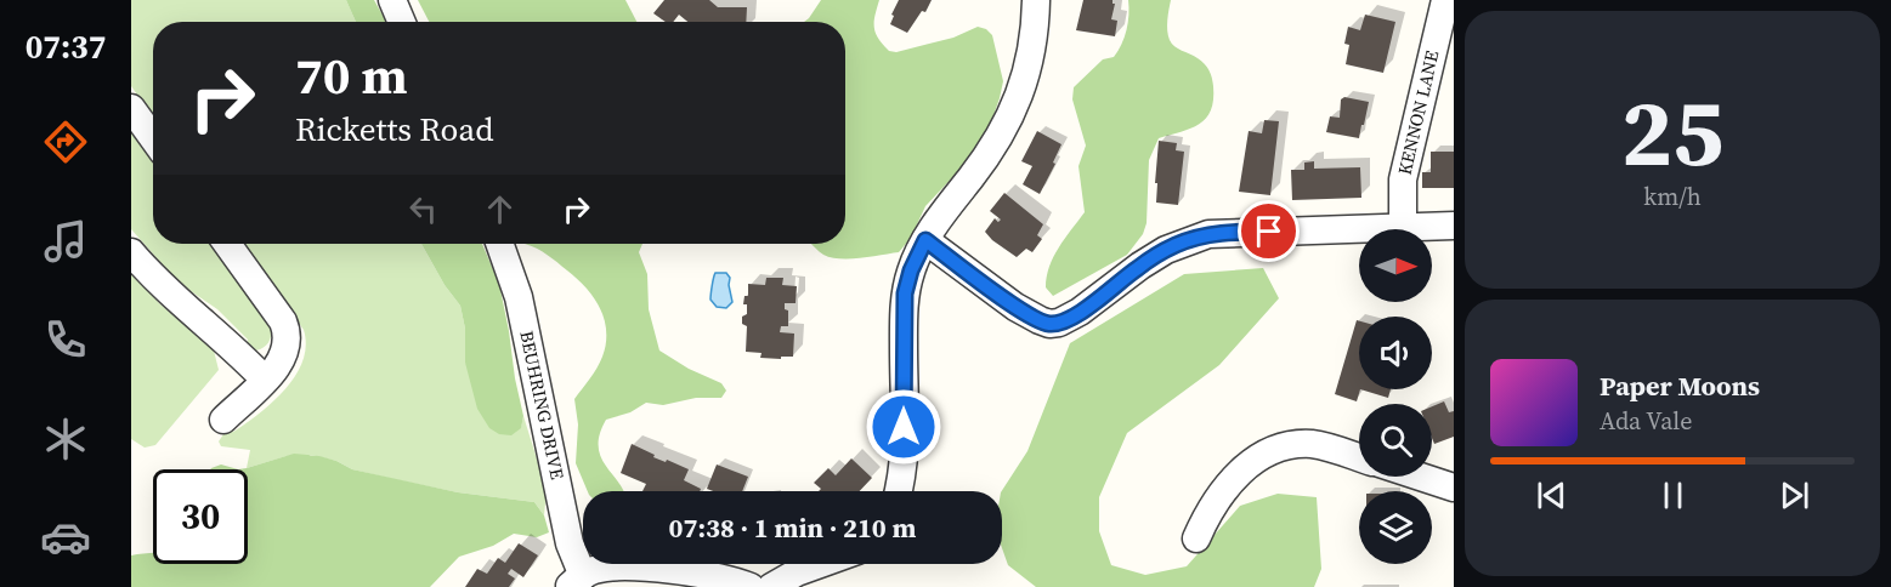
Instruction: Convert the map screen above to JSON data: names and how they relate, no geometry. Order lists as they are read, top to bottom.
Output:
{
  "streets": {
    "street": ["KENNON LANE", "BEUHRING DRIVE"]
  },
  "north": "right",
  "page": {
    "tabs": "07:37",
    "tile": ["25", "km/h"],
    "turn": ["70 m", "Ricketts Road"],
    "song": ["Paper Moons", "Ada Vale"],
    "limit": "30",
    "trip": "07:38 · 1 min · 210 m"
  }
}
